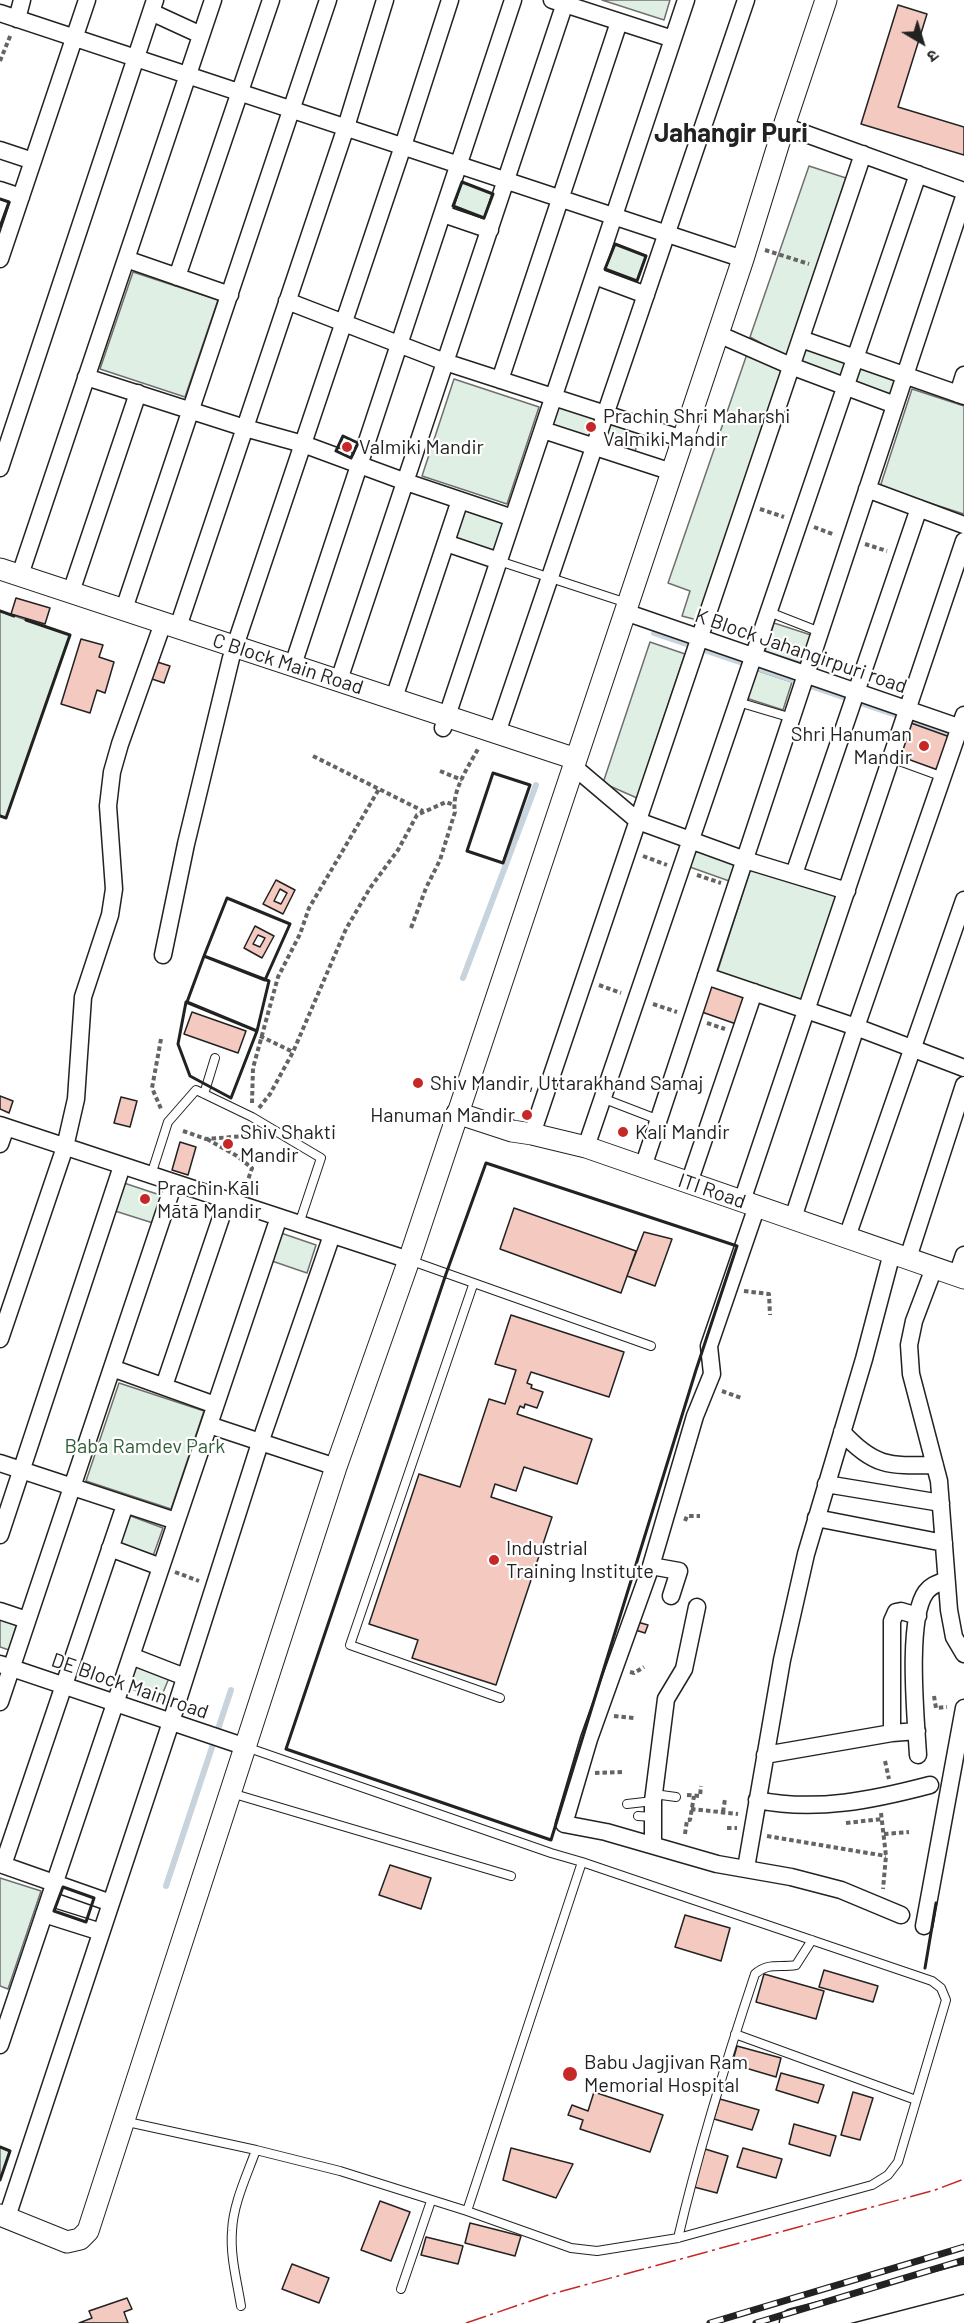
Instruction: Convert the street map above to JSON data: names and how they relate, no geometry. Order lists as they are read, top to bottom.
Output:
{
  "streets": {
    "street": [
      "K Block Jahangirpuri road",
      "C Block Main Road",
      "ITI Road",
      "DE Block Main road"
    ]
  },
  "districts": ["Jahangir Puri"],
  "parks": ["Baba Ramdev Park"],
  "places": [
    "Prachin Shri Maharshi Valmiki Mandir",
    "Valmiki Mandir",
    "Shri Hanuman Mandir",
    "Shiv Mandir, Uttarakhand Samaj",
    "Hanuman Mandir",
    "Kali Mandir",
    "Shiv Shakti Mandir",
    "Prachin Kāli Mātā Mandir",
    "Industrial Training Institute",
    "Babu Jagjivan Ram Memorial Hospital"
  ],
  "north": "bottom right"
}
